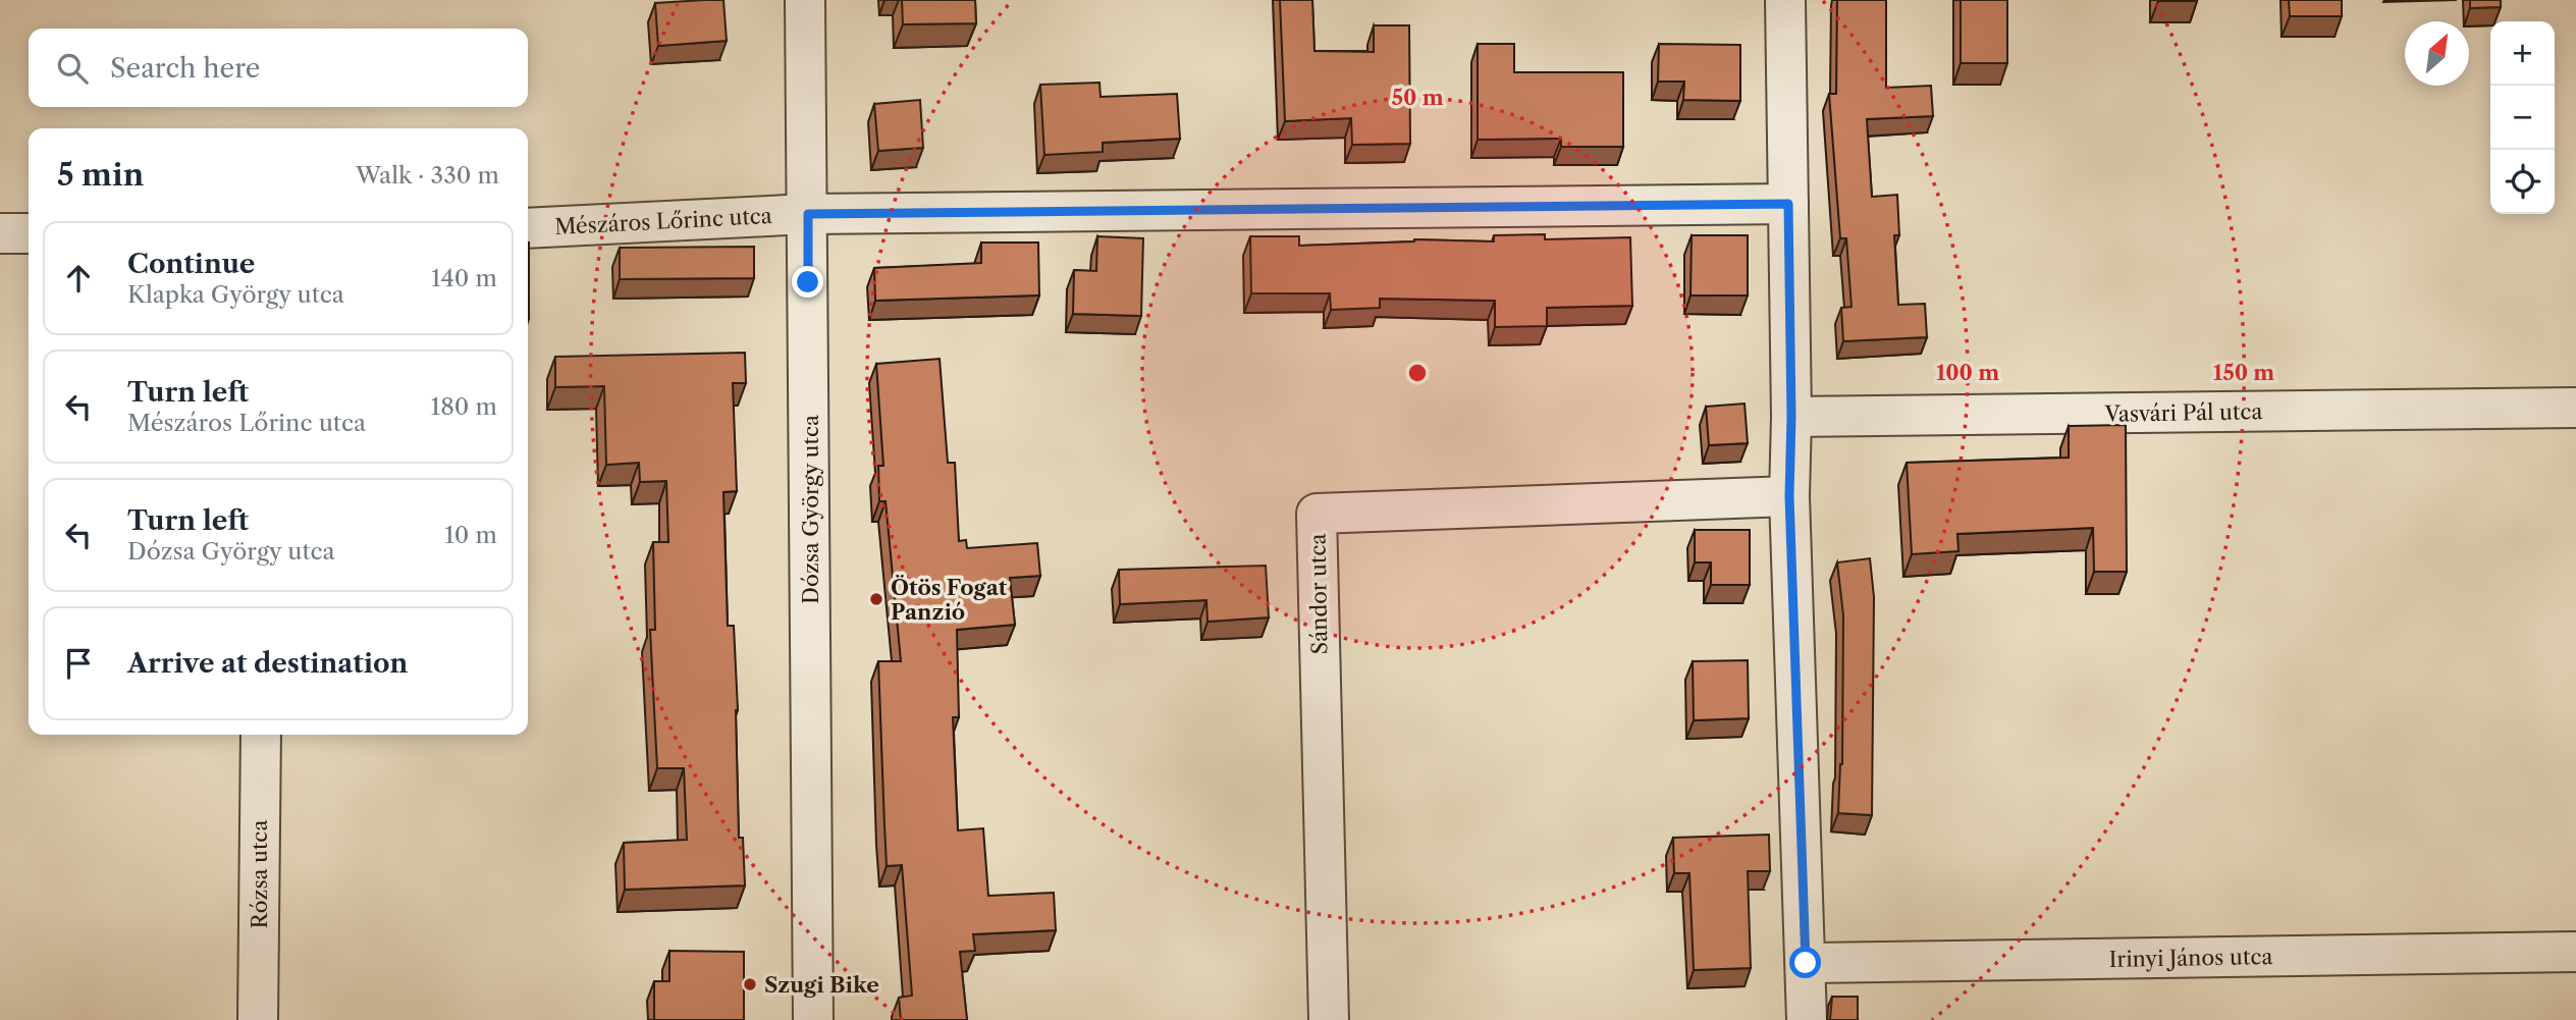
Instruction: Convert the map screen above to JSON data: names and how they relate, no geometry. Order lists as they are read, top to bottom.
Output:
{
  "streets": {
    "street": [
      "Mészáros Lőrinc utca",
      "Vasvári Pál utca",
      "Dózsa György utca",
      "Sándor utca",
      "Rózsa utca",
      "Irinyi János utca"
    ]
  },
  "crossings": [
    ["Mészáros Lőrinc utca", "Dózsa György utca"]
  ],
  "places": ["Ötös Fogat Panzió", "Szugi Bike"],
  "north": "top right",
  "page": {
    "map_buttons": ["+", "−"],
    "search": "Search here",
    "heading": ["5 min", "Walk · 330 m"],
    "list": [
      ["Continue", "Klapka György utca", "140 m"],
      ["Turn left", "Mészáros Lőrinc utca", "180 m"],
      ["Turn left", "Dózsa György utca", "10 m"],
      "Arrive at destination"
    ]
  },
  "rings": ["50 m", "100 m", "150 m"]
}
